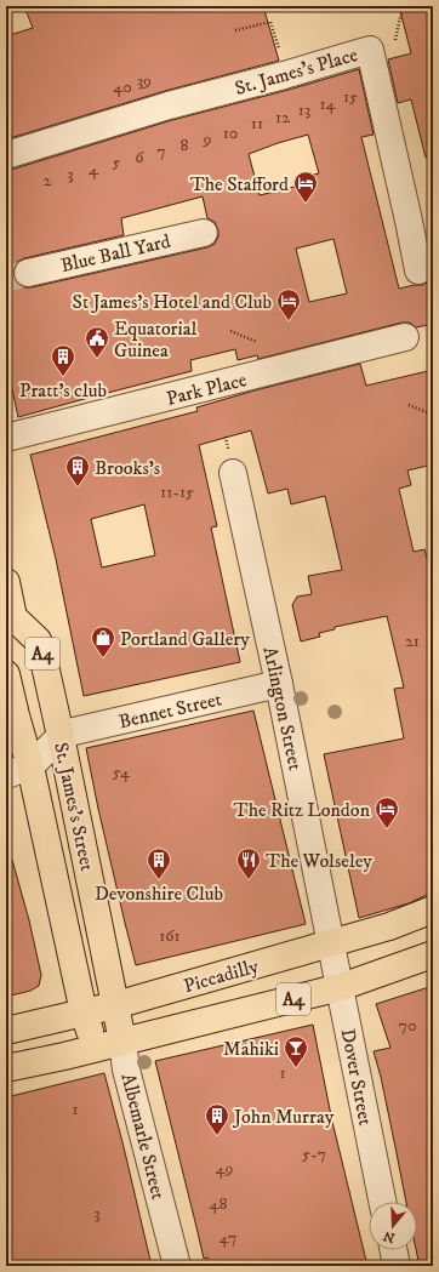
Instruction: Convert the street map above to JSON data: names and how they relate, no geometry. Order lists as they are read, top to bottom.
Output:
{
  "streets": {
    "main road": [
      "A4",
      "St. James's Street",
      "Piccadilly",
      "Albemarle Street"
    ],
    "street": [
      "St. James's Place",
      "Blue Ball Yard",
      "Park Place",
      "Arlington Street",
      "Bennet Street",
      "Dover Street"
    ]
  },
  "crossings": [
    ["Arlington Street", "Bennet Street"],
    ["Arlington Street", "Piccadilly"],
    ["Arlington Street", "Dover Street"],
    ["Bennet Street", "St. James's Street"],
    ["St. James's Street", "Piccadilly"],
    ["St. James's Street", "Albemarle Street"],
    ["Piccadilly", "Dover Street"],
    ["Piccadilly", "Albemarle Street"]
  ],
  "places": {
    "hotel": ["The Stafford", "St James's Hotel and Club", "The Ritz London"],
    "public building": ["Equatorial Guinea"],
    "building": [
      "Pratt's club",
      "Brooks's",
      "Devonshire Club",
      "John Murray"
    ],
    "shop": ["Portland Gallery"],
    "restaurant": ["The Wolseley"],
    "bar": ["Mahiki"]
  },
  "house_numbers": [
    "39",
    "40",
    "15",
    "14",
    "13",
    "12",
    "11",
    "10",
    "9",
    "8",
    "7",
    "6",
    "5",
    "4",
    "3",
    "2",
    "11-15",
    "21",
    "54",
    "161",
    "70",
    "1",
    "1",
    "5-7",
    "49",
    "48",
    "3",
    "47"
  ],
  "north": "bottom"
}
